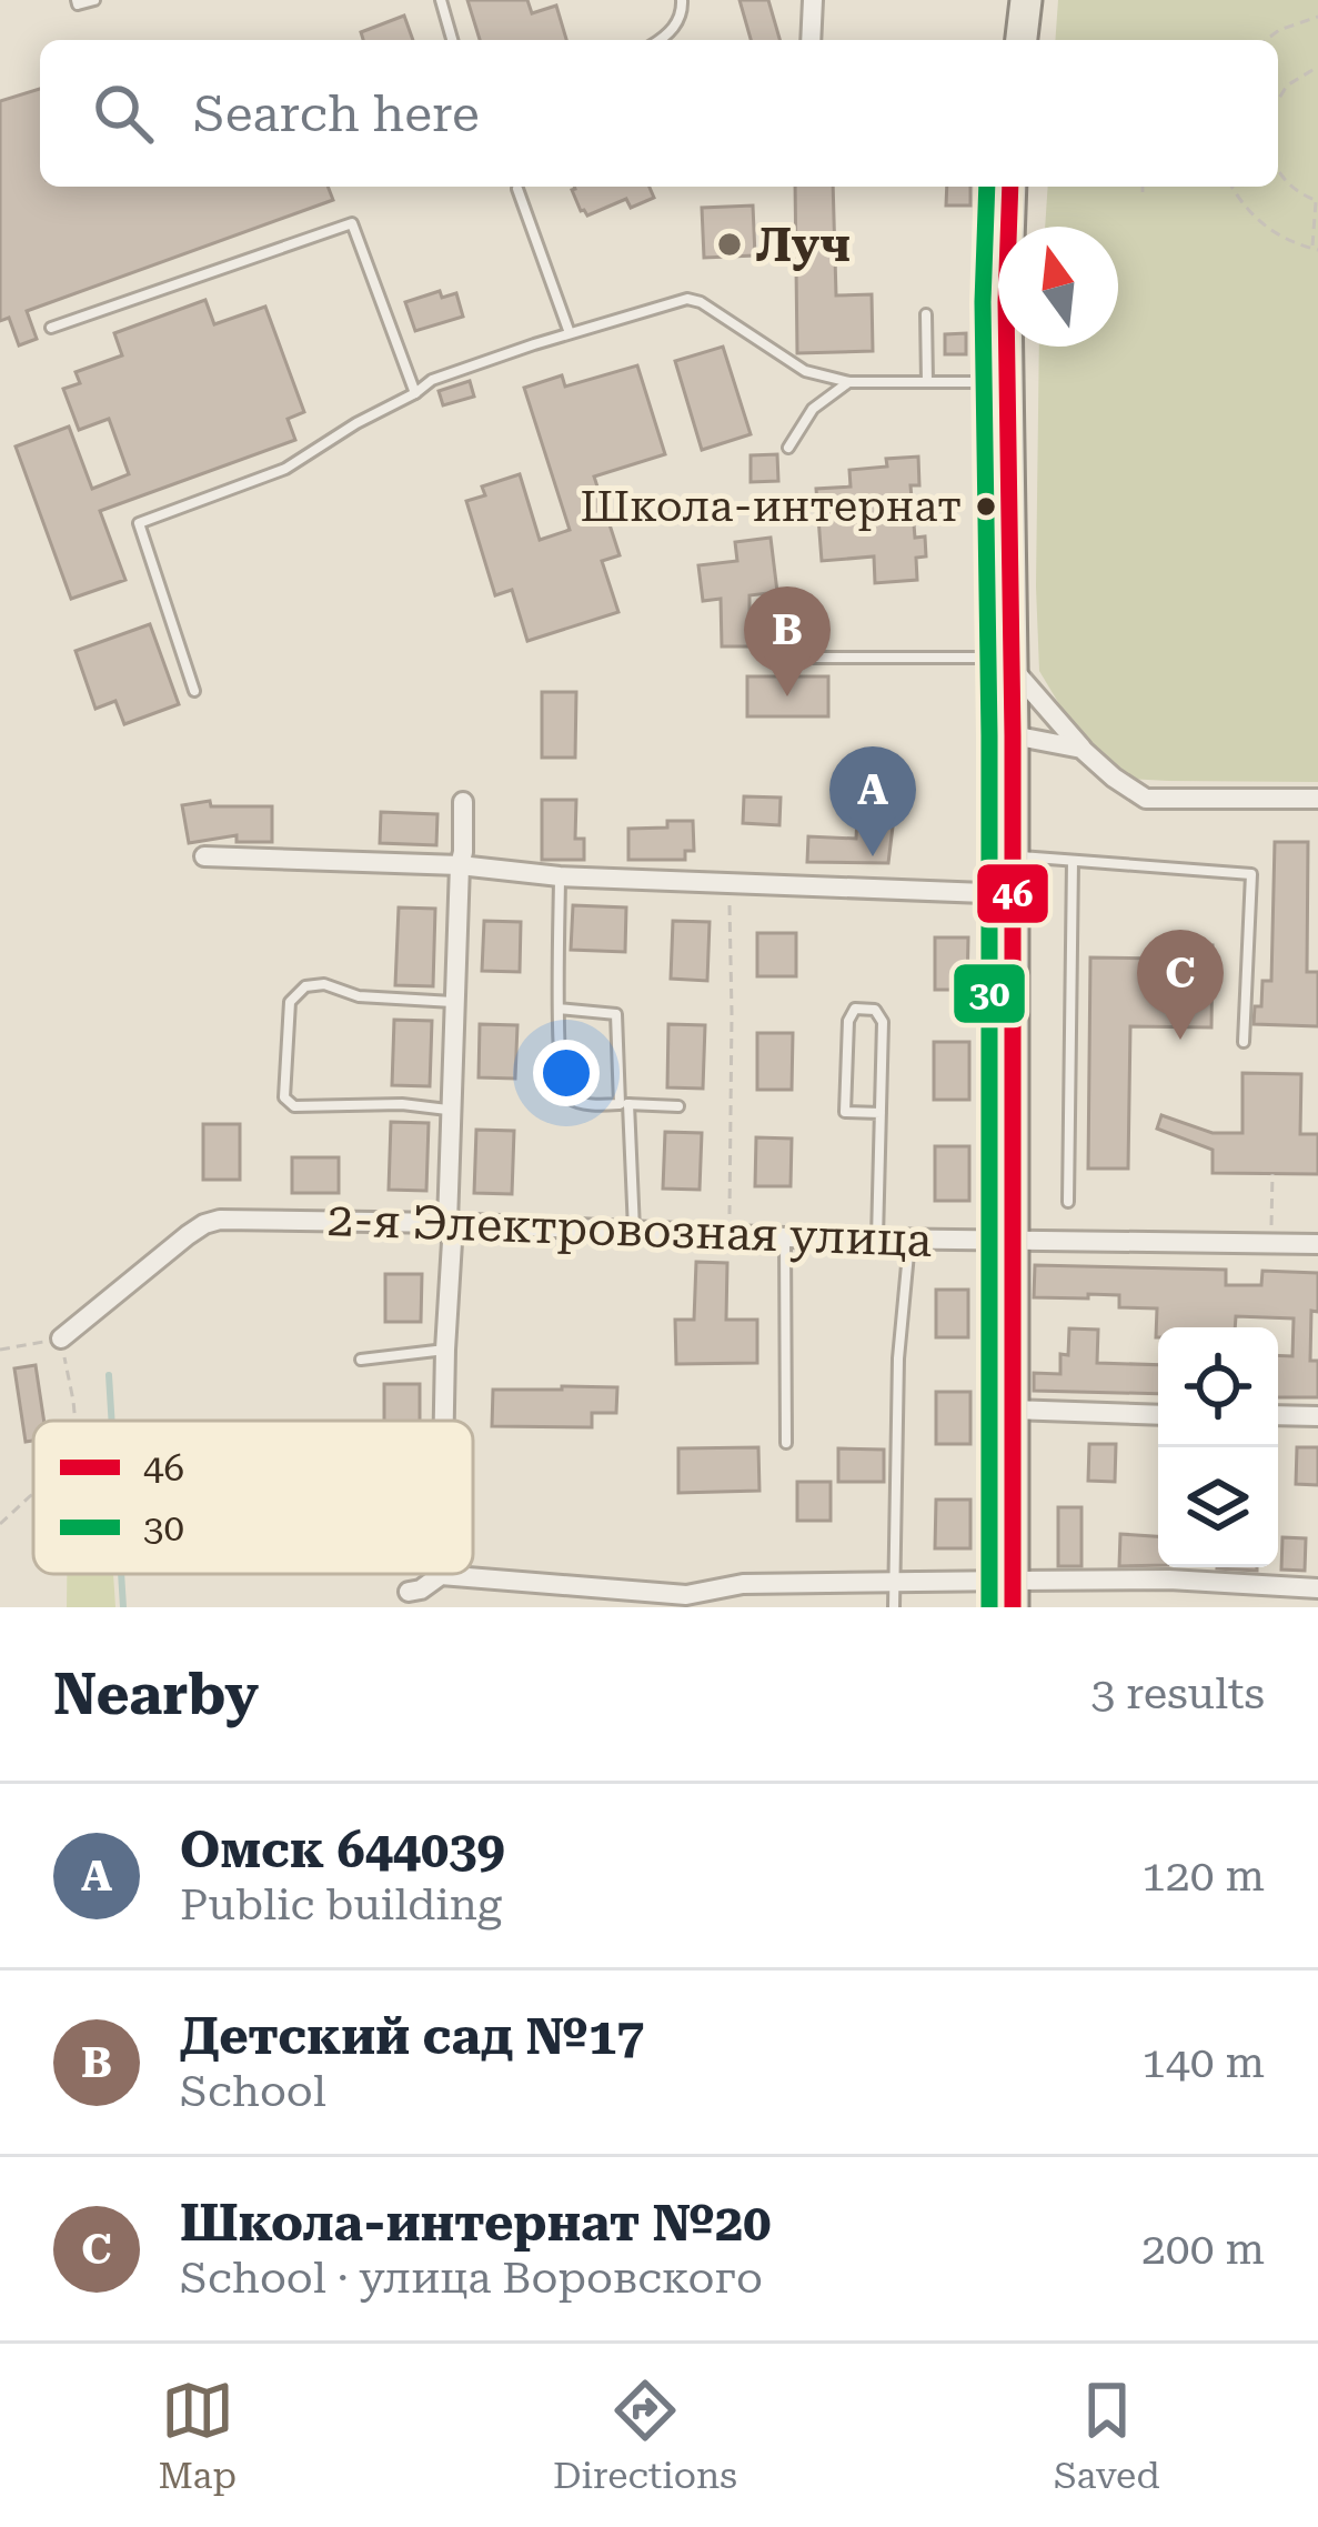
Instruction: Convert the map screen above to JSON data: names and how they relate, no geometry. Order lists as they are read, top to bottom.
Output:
{
  "streets": {
    "street": ["2-я Электровозная улица"]
  },
  "places": ["Луч", "Школа-интернат"],
  "lines": ["transit line 46", "transit line 30"],
  "legend": ["46", "30"],
  "north": "top",
  "page": {
    "search": "Search here",
    "pins": ["B", "A", "C"],
    "heading": ["Nearby", "3 results"],
    "list": [
      {
        "mark": "A",
        "name": "Омск 644039",
        "note": "Public building",
        "value": "120 m"
      },
      {
        "mark": "B",
        "name": "Детский сад №17",
        "note": "School",
        "value": "140 m"
      },
      {
        "mark": "C",
        "name": "Школа-интернат №20",
        "note": "School · улица Воровского",
        "value": "200 m"
      }
    ],
    "nav": ["Map", "Directions", "Saved"]
  }
}
